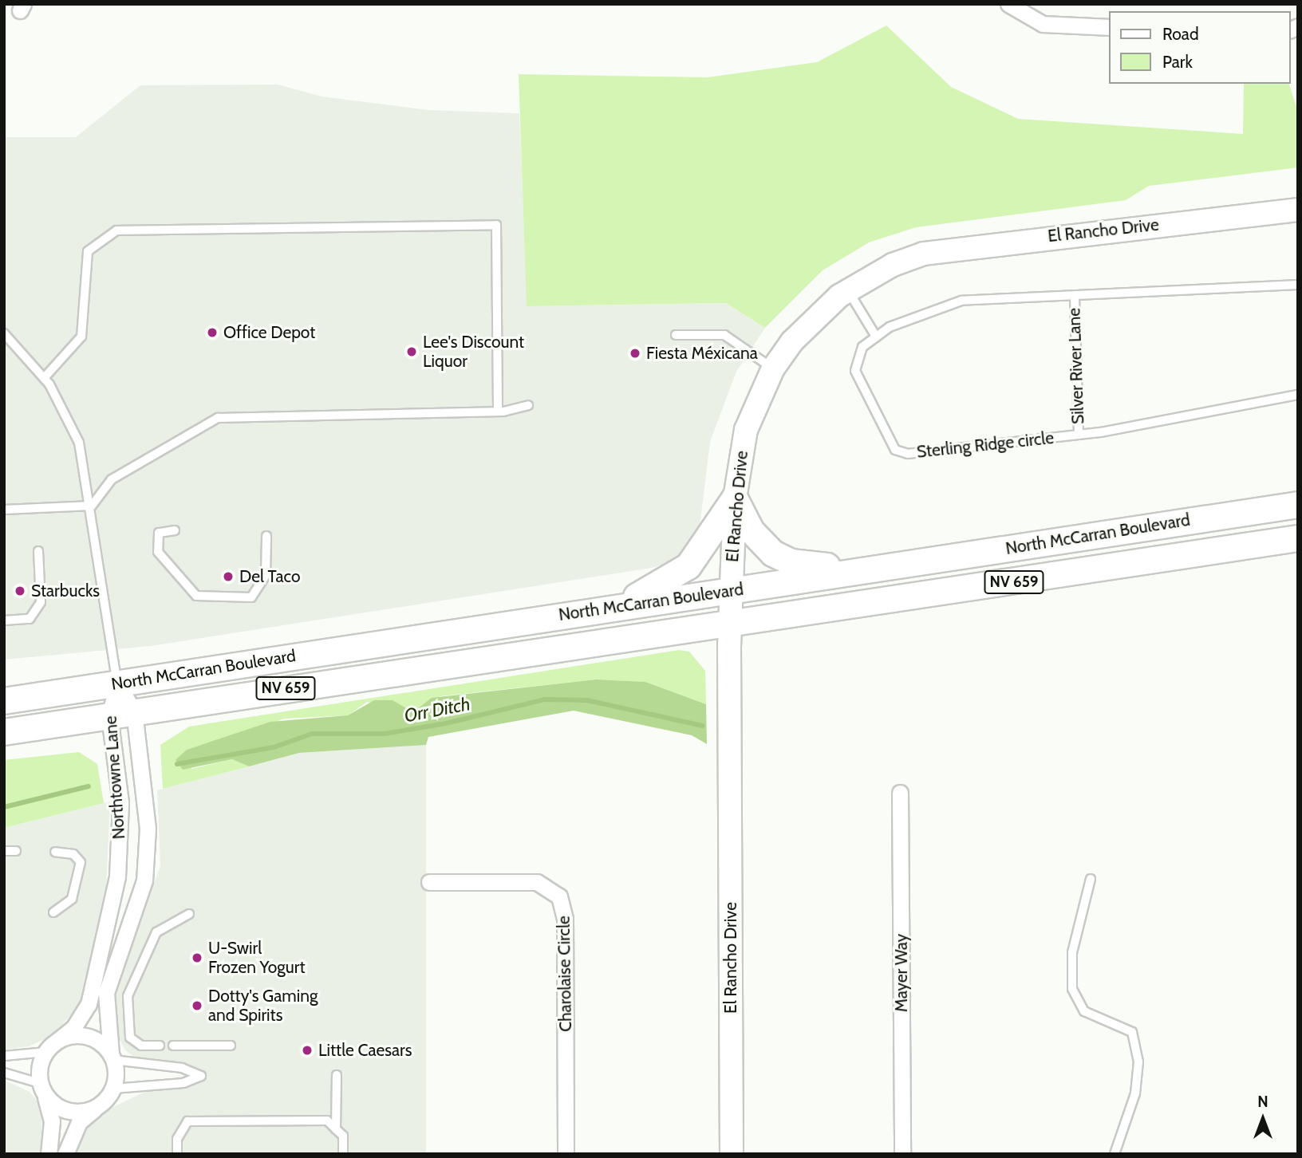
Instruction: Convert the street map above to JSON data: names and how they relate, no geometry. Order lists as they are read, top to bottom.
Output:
{
  "streets": {
    "main road": ["El Rancho Drive", "North McCarran Boulevard", "NV 659"],
    "street": ["Northtowne Lane", "Mayer Way", "Charolaise Circle"],
    "lane": ["Silver River Lane", "Sterling Ridge circle"]
  },
  "crossings": [
    ["El Rancho Drive", "North McCarran Boulevard"],
    ["Silver River Lane", "Sterling Ridge circle"],
    ["North McCarran Boulevard", "Northtowne Lane"]
  ],
  "water": ["Orr Ditch"],
  "places": [
    "Office Depot",
    "Lee's Discount Liquor",
    "Fiesta Méxicana",
    "Del Taco",
    "Starbucks",
    "U-Swirl Frozen Yogurt",
    "Dotty's Gaming and Spirits",
    "Little Caesars"
  ],
  "legend": ["Road", "Park"],
  "north": "top"
}
